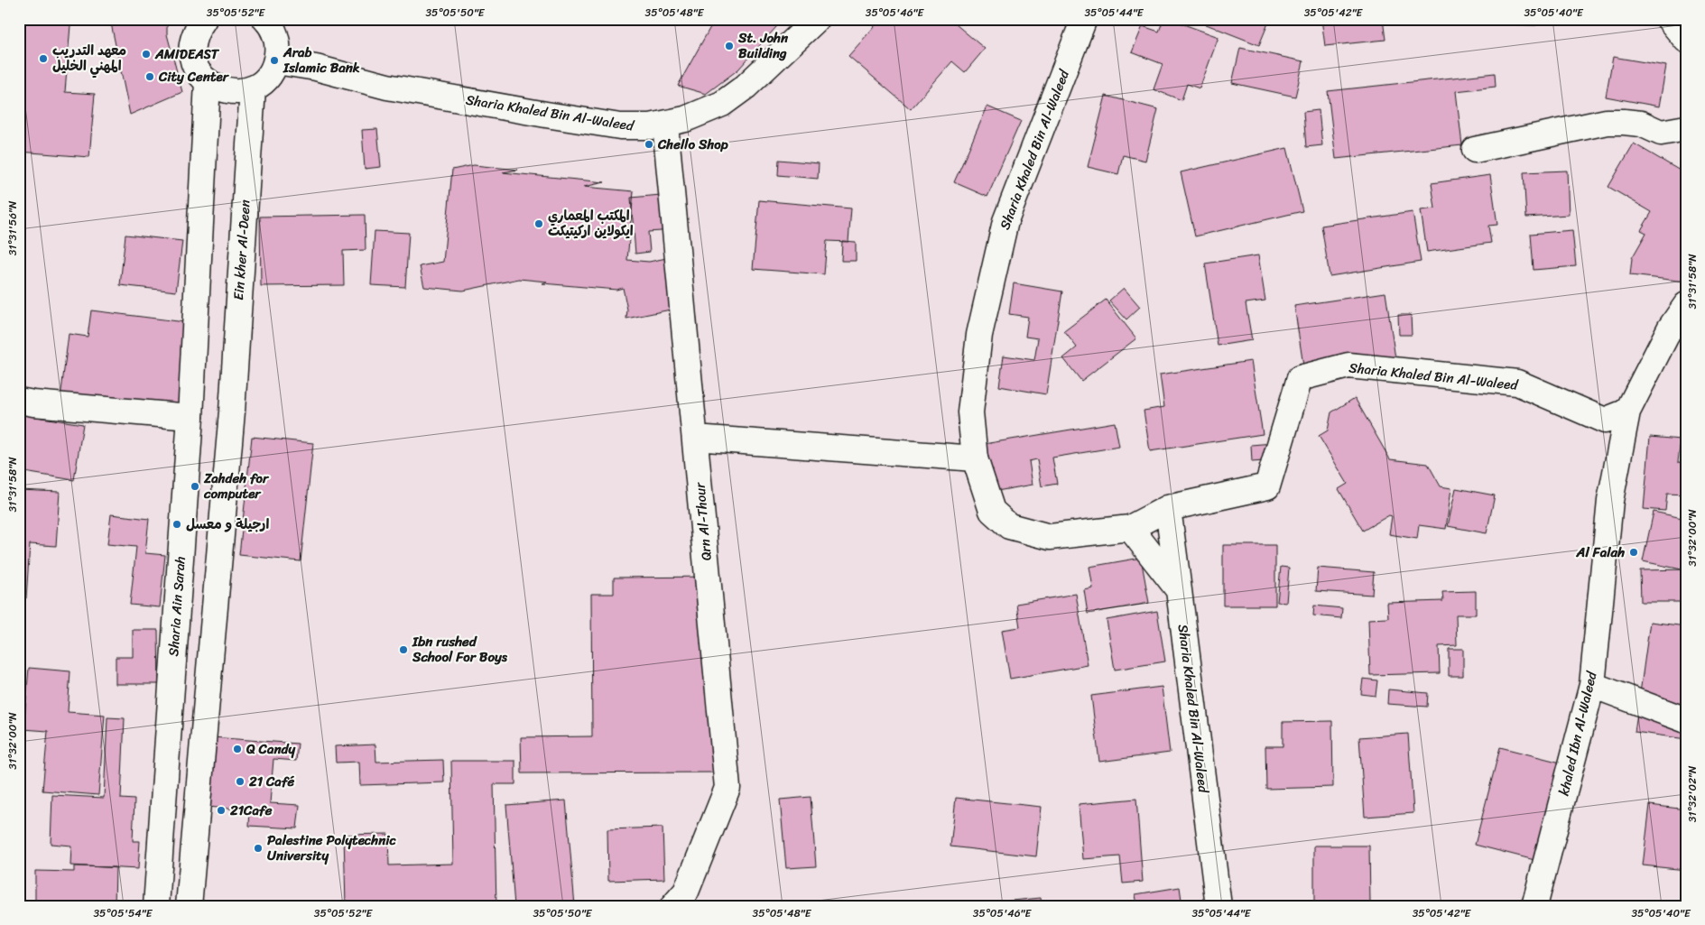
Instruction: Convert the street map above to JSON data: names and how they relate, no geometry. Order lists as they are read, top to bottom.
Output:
{
  "streets": {
    "street": [
      "Sharia Khaled Bin Al-Waleed",
      "Ein kher Al-Deen",
      "Qrn Al-Thour",
      "Sharia Ain Sarah",
      "khaled Ibn Al-Waleed"
    ]
  },
  "crossings": [
    ["Sharia Khaled Bin Al-Waleed", "Qrn Al-Thour"],
    ["Sharia Khaled Bin Al-Waleed", "khaled Ibn Al-Waleed"]
  ],
  "places": [
    "St. John Building",
    "AMIDEAST",
    "معهد التدريب المهني الخليل",
    "Arab Islamic Bank",
    "City Center",
    "Chello Shop",
    "المكتب المعماري ايكولاين اركيتيكت",
    "Zahdeh for computer",
    "ارجيلة و معسل",
    "Al Falah",
    "Ibn rushed School For Boys",
    "Q Candy",
    "21 Café",
    "21Cafe",
    "Palestine Polytechnic University"
  ],
  "coordinates": [
    "35°05'52\"E",
    "35°05'50\"E",
    "35°05'48\"E",
    "35°05'46\"E",
    "35°05'44\"E",
    "35°05'42\"E",
    "35°05'40\"E",
    "31°31'56\"N",
    "31°31'58\"N",
    "31°32'00\"N",
    "31°32'02\"N",
    "35°05'54\"E"
  ]
}
